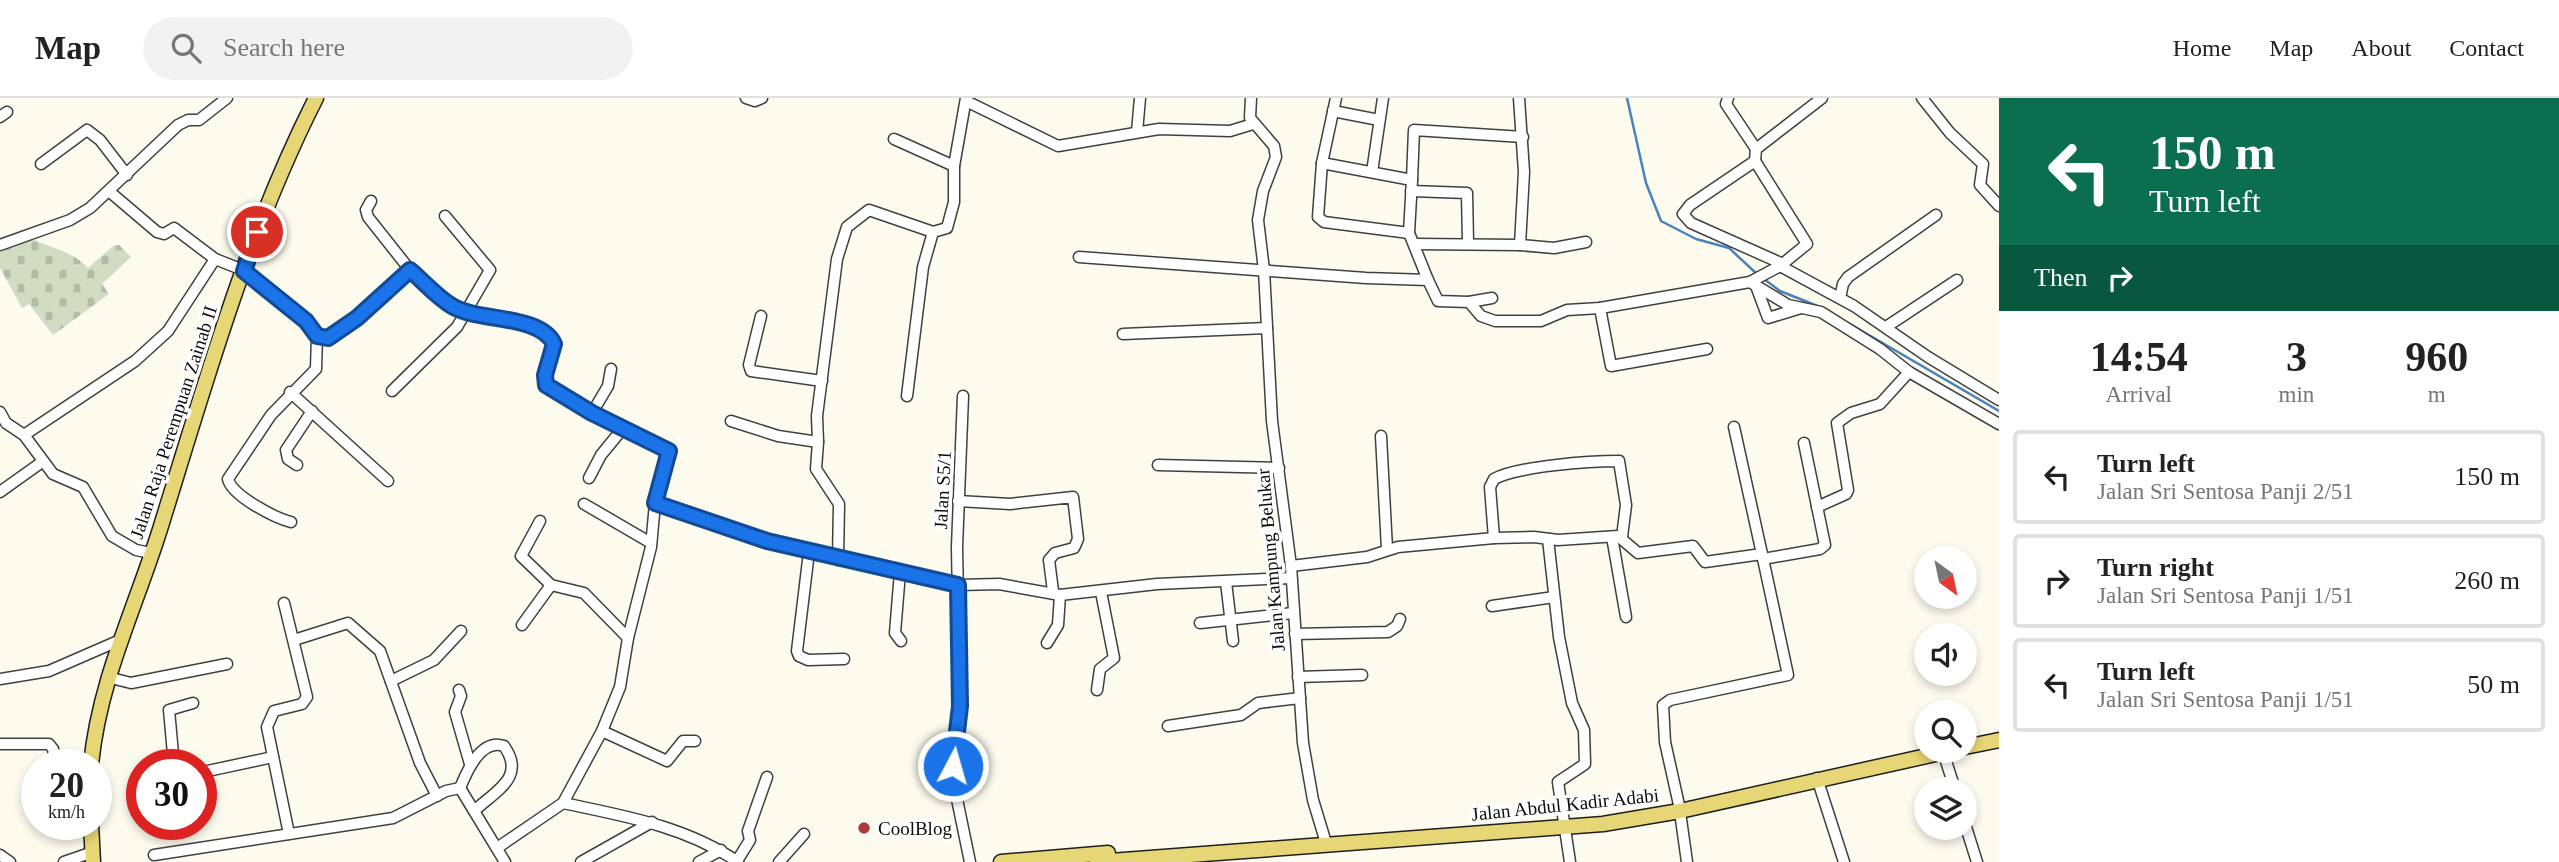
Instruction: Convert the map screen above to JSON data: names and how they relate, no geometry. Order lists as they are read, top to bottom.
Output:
{
  "streets": {
    "main road": ["Jalan Raja Perempuan Zainab II", "Jalan Abdul Kadir Adabi"],
    "street": ["Jalan S5/1", "Jalan Kampung Belukar"]
  },
  "crossings": [
    ["Jalan Kampung Belukar", "Jalan Abdul Kadir Adabi"]
  ],
  "places": ["CoolBlog"],
  "north": "bottom right",
  "page": {
    "header": "Map",
    "search": "Search here",
    "nav": [
      "Home",
      "Map",
      "About",
      "Contact"
    ],
    "turn": ["150 m", "Turn left"],
    "then": "Then",
    "eta": [
      "14:54",
      "Arrival",
      "3",
      "min",
      "960",
      "m"
    ],
    "list": [
      {
        "name": "Turn left",
        "note": "Jalan Sri Sentosa Panji 2/51",
        "value": "150 m"
      },
      {
        "name": "Turn right",
        "note": "Jalan Sri Sentosa Panji 1/51",
        "value": "260 m"
      },
      {
        "name": "Turn left",
        "note": "Jalan Sri Sentosa Panji 1/51",
        "value": "50 m"
      }
    ],
    "speed": "20 km/h",
    "limit": "30"
  }
}
